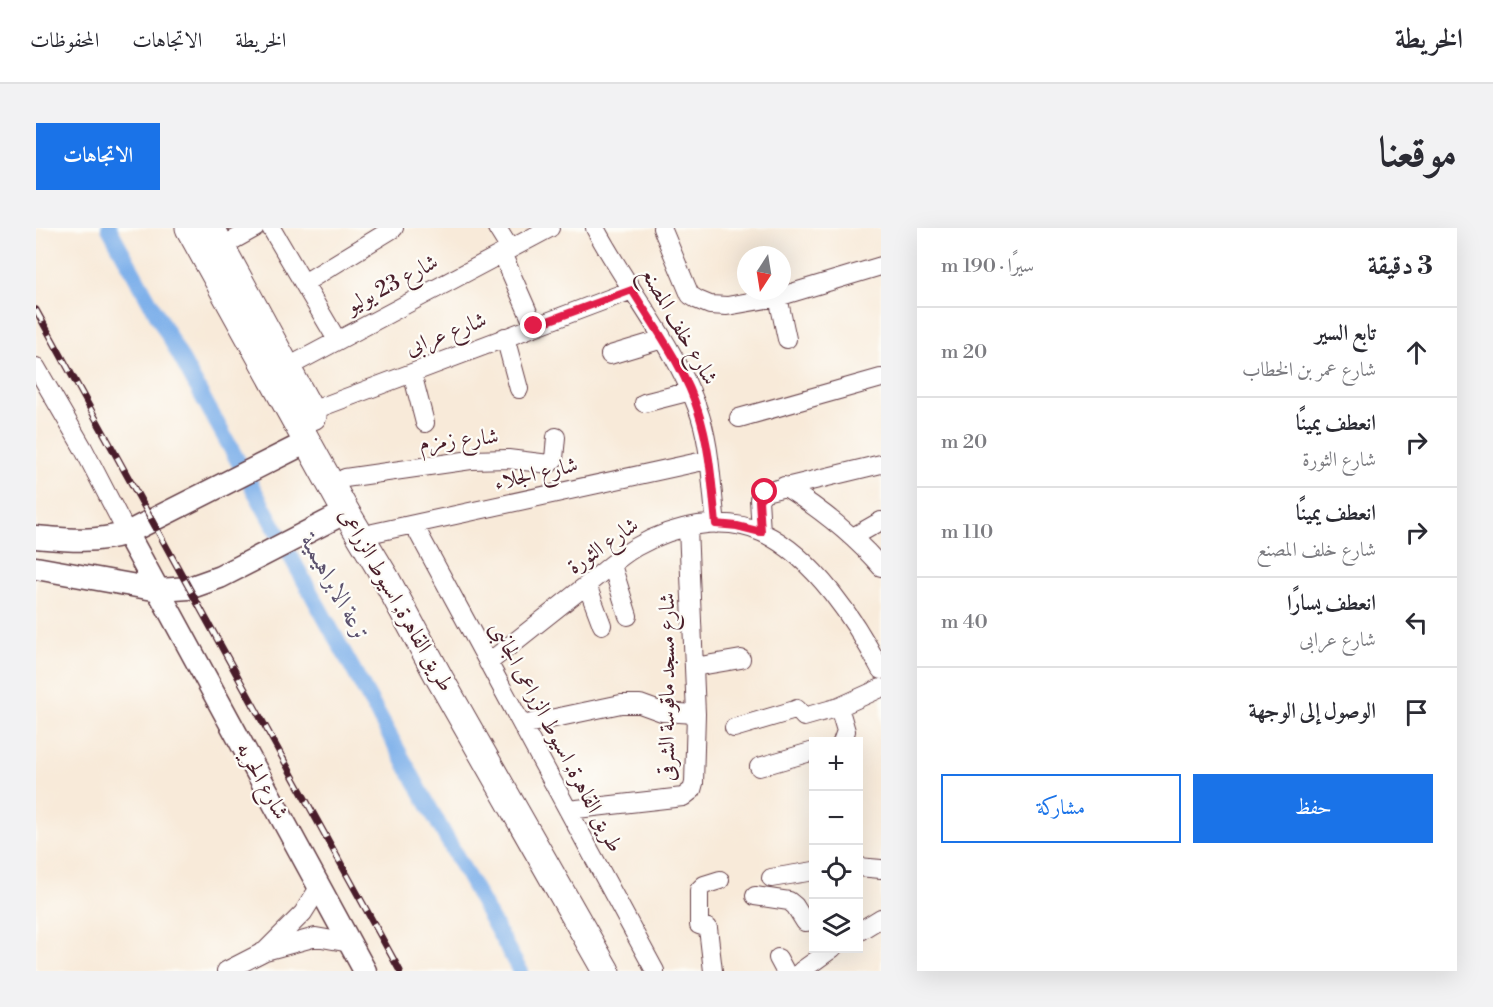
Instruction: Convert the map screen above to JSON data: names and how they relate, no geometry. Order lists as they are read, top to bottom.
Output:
{
  "streets": {
    "highway": ["طريق القاهرة, اسيوط الزراعى"],
    "main road": ["شارع الحريه"],
    "street": [
      "شارع 23 يوليو",
      "شارع خلف المصنع",
      "شارع عرابى",
      "شارع زمزم",
      "شارع الجلاء",
      "شارع الثورة",
      "شارع مسجد ماقوسة الشرقى",
      "طريق القاهرة, اسيوط الزراعى الجانبى"
    ]
  },
  "crossings": [
    ["شارع 23 يوليو", "طريق القاهرة, اسيوط الزراعى"],
    ["شارع خلف المصنع", "شارع عرابى"],
    ["شارع خلف المصنع", "شارع الجلاء"],
    ["شارع خلف المصنع", "شارع الثورة"],
    ["شارع عرابى", "طريق القاهرة, اسيوط الزراعى"],
    ["شارع زمزم", "طريق القاهرة, اسيوط الزراعى"],
    ["شارع الجلاء", "طريق القاهرة, اسيوط الزراعى"],
    ["شارع الجلاء", "طريق القاهرة, اسيوط الزراعى الجانبى"],
    ["شارع الثورة", "شارع مسجد ماقوسة الشرقى"],
    ["شارع الثورة", "طريق القاهرة, اسيوط الزراعى الجانبى"],
    ["شارع مسجد ماقوسة الشرقى", "طريق القاهرة, اسيوط الزراعى الجانبى"]
  ],
  "water": ["ترعة الابراهيمية"],
  "north": "bottom",
  "page": {
    "header": "الخريطة",
    "nav": ["الخريطة", "الاتجاهات", "المحفوظات"],
    "title": "موقعنا",
    "buttons": [
      "الاتجاهات",
      ["حفظ", "مشاركة"]
    ],
    "heading": ["3 دقيقة", "سيرًا · 190 m"],
    "list": [
      ["تابع السير", "شارع عمر بن الخطاب", "20 m"],
      ["انعطف يمينًا", "شارع الثورة", "20 m"],
      ["انعطف يمينًا", "شارع خلف المصنع", "110 m"],
      ["انعطف يسارًا", "شارع عرابى", "40 m"],
      "الوصول إلى الوجهة"
    ],
    "map_buttons": ["+", "−"]
  }
}
